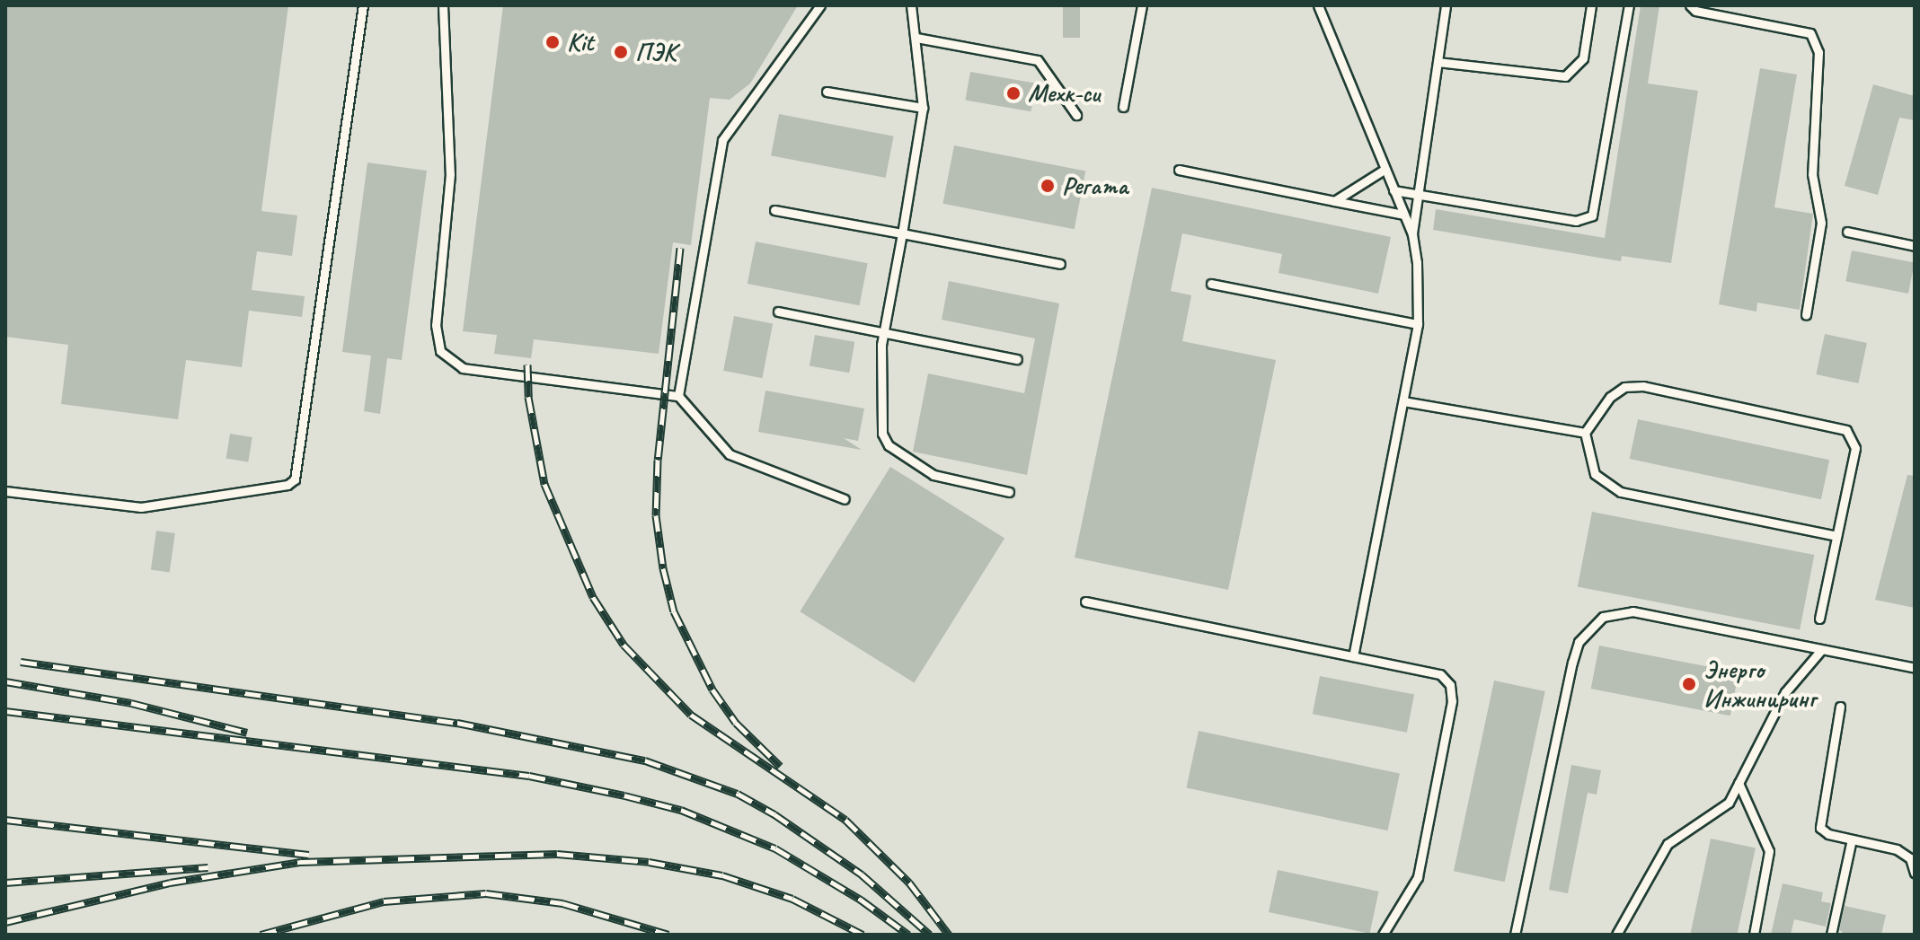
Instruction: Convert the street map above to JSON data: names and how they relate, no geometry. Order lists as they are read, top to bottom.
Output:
{
  "places": [
    "Kit",
    "ПЭК",
    "Мехк-си",
    "Регата",
    "Энерго Инжиниринг"
  ]
}
